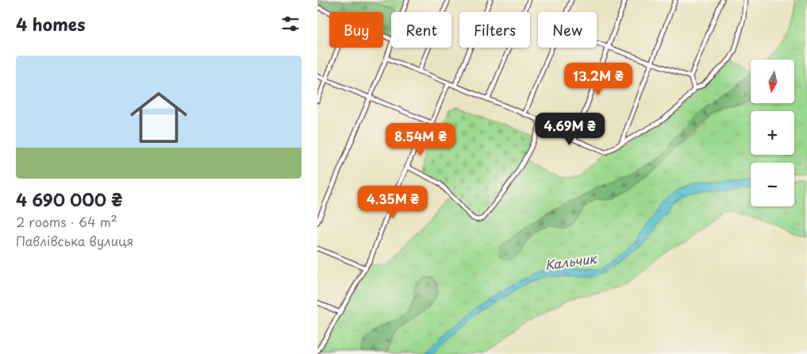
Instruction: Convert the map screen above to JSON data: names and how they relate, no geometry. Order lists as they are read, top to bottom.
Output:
{
  "water": ["Кальчик"],
  "north": "bottom",
  "page": {
    "heading": "4 homes",
    "chip": [
      "Buy",
      "Rent",
      "Filters",
      "New"
    ],
    "list": [
      {
        "name": "4 690 000 ₴",
        "note": "2 rooms · 64 m² · Павлівська вулиця"
      }
    ],
    "map_buttons": ["+", "−"],
    "price": [
      "13.2M ₴",
      "4.69M ₴",
      "8.54M ₴",
      "4.35M ₴"
    ]
  }
}
